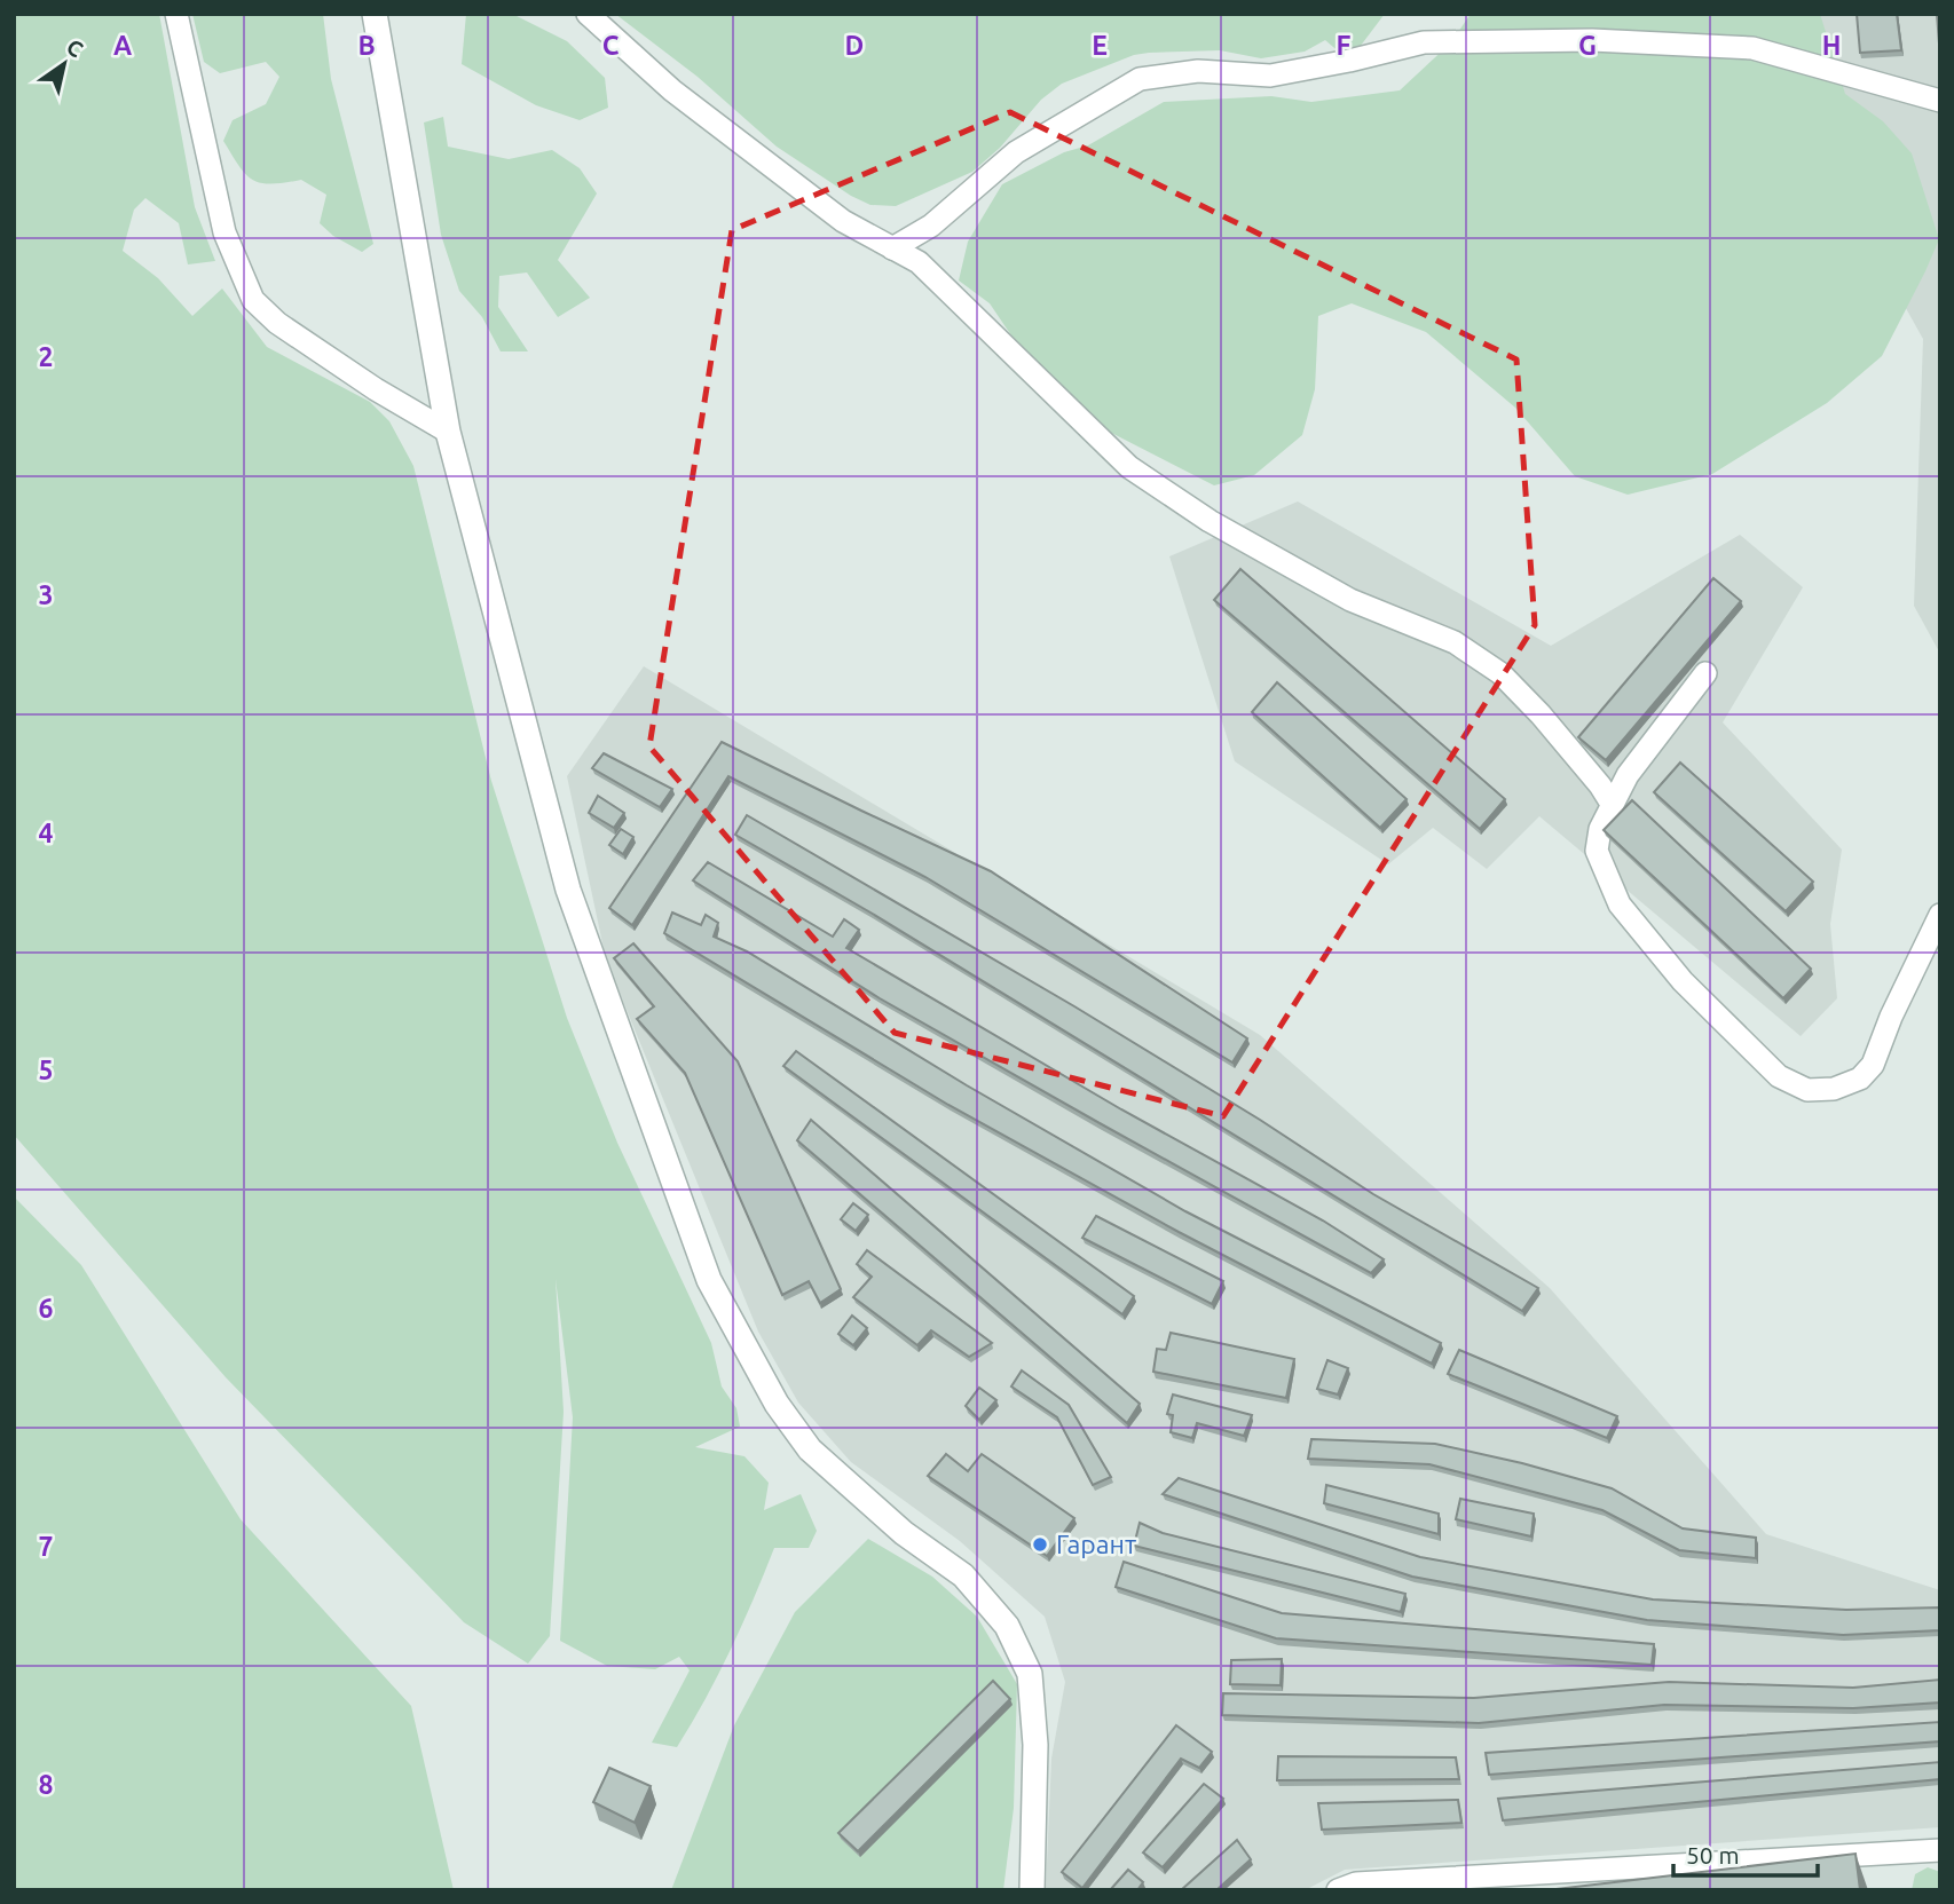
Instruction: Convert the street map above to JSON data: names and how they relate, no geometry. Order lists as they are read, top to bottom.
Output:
{
  "places": ["Гарант"],
  "scale_bar": "50 m",
  "north": "top right",
  "grid": {
    "columns": [
      "A",
      "B",
      "C",
      "D",
      "E",
      "F",
      "G",
      "H"
    ],
    "rows": [
      "2",
      "3",
      "4",
      "5",
      "6",
      "7",
      "8"
    ]
  }
}
